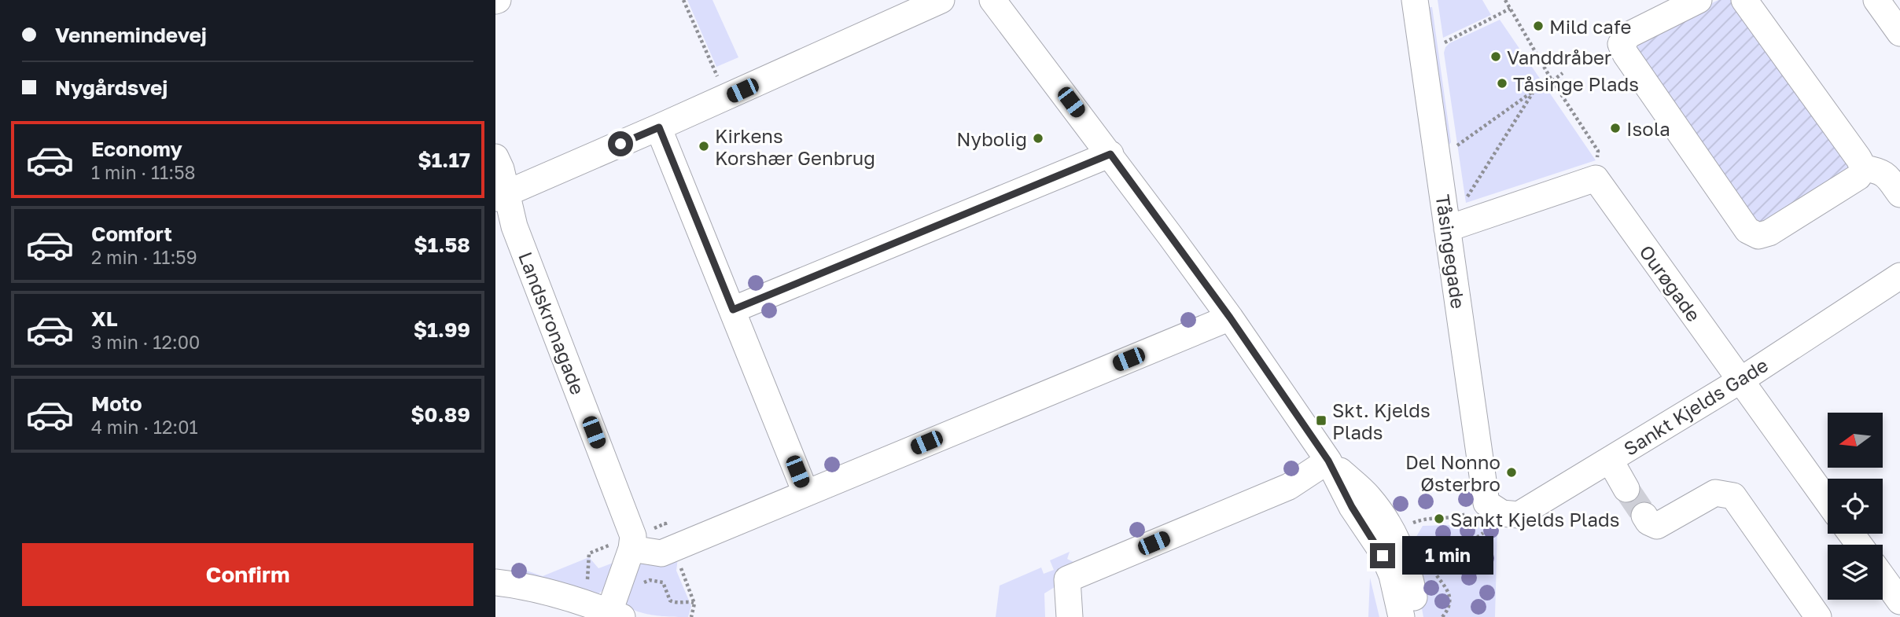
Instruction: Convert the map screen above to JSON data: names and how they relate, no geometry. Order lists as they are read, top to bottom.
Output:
{
  "streets": {
    "street": [
      "Tåsingegade",
      "Ourøgade",
      "Landskronagade",
      "Sankt Kjelds Gade"
    ]
  },
  "crossings": [
    ["Tåsingegade", "Sankt Kjelds Gade"],
    ["Ourøgade", "Sankt Kjelds Gade"]
  ],
  "places": {
    "other": [
      "Mild cafe",
      "Vanddråber",
      "Tåsinge Plads",
      "Isola",
      "Nybolig",
      "Kirkens Korshær Genbrug",
      "Del Nonno Østerbro",
      "Sankt Kjelds Plads"
    ],
    "transit": ["Skt. Kjelds Plads"]
  },
  "north": "left",
  "page": {
    "banner": ["Vennemindevej", "Nygårdsvej"],
    "list": [
      {
        "name": "Economy",
        "note": "1 min · 11:58",
        "value": "$1.17"
      },
      {
        "name": "Comfort",
        "note": "2 min · 11:59",
        "value": "$1.58"
      },
      {
        "name": "XL",
        "note": "3 min · 12:00",
        "value": "$1.99"
      },
      {
        "name": "Moto",
        "note": "4 min · 12:01",
        "value": "$0.89"
      }
    ],
    "buttons": "Confirm",
    "bubble": "1 min"
  }
}
